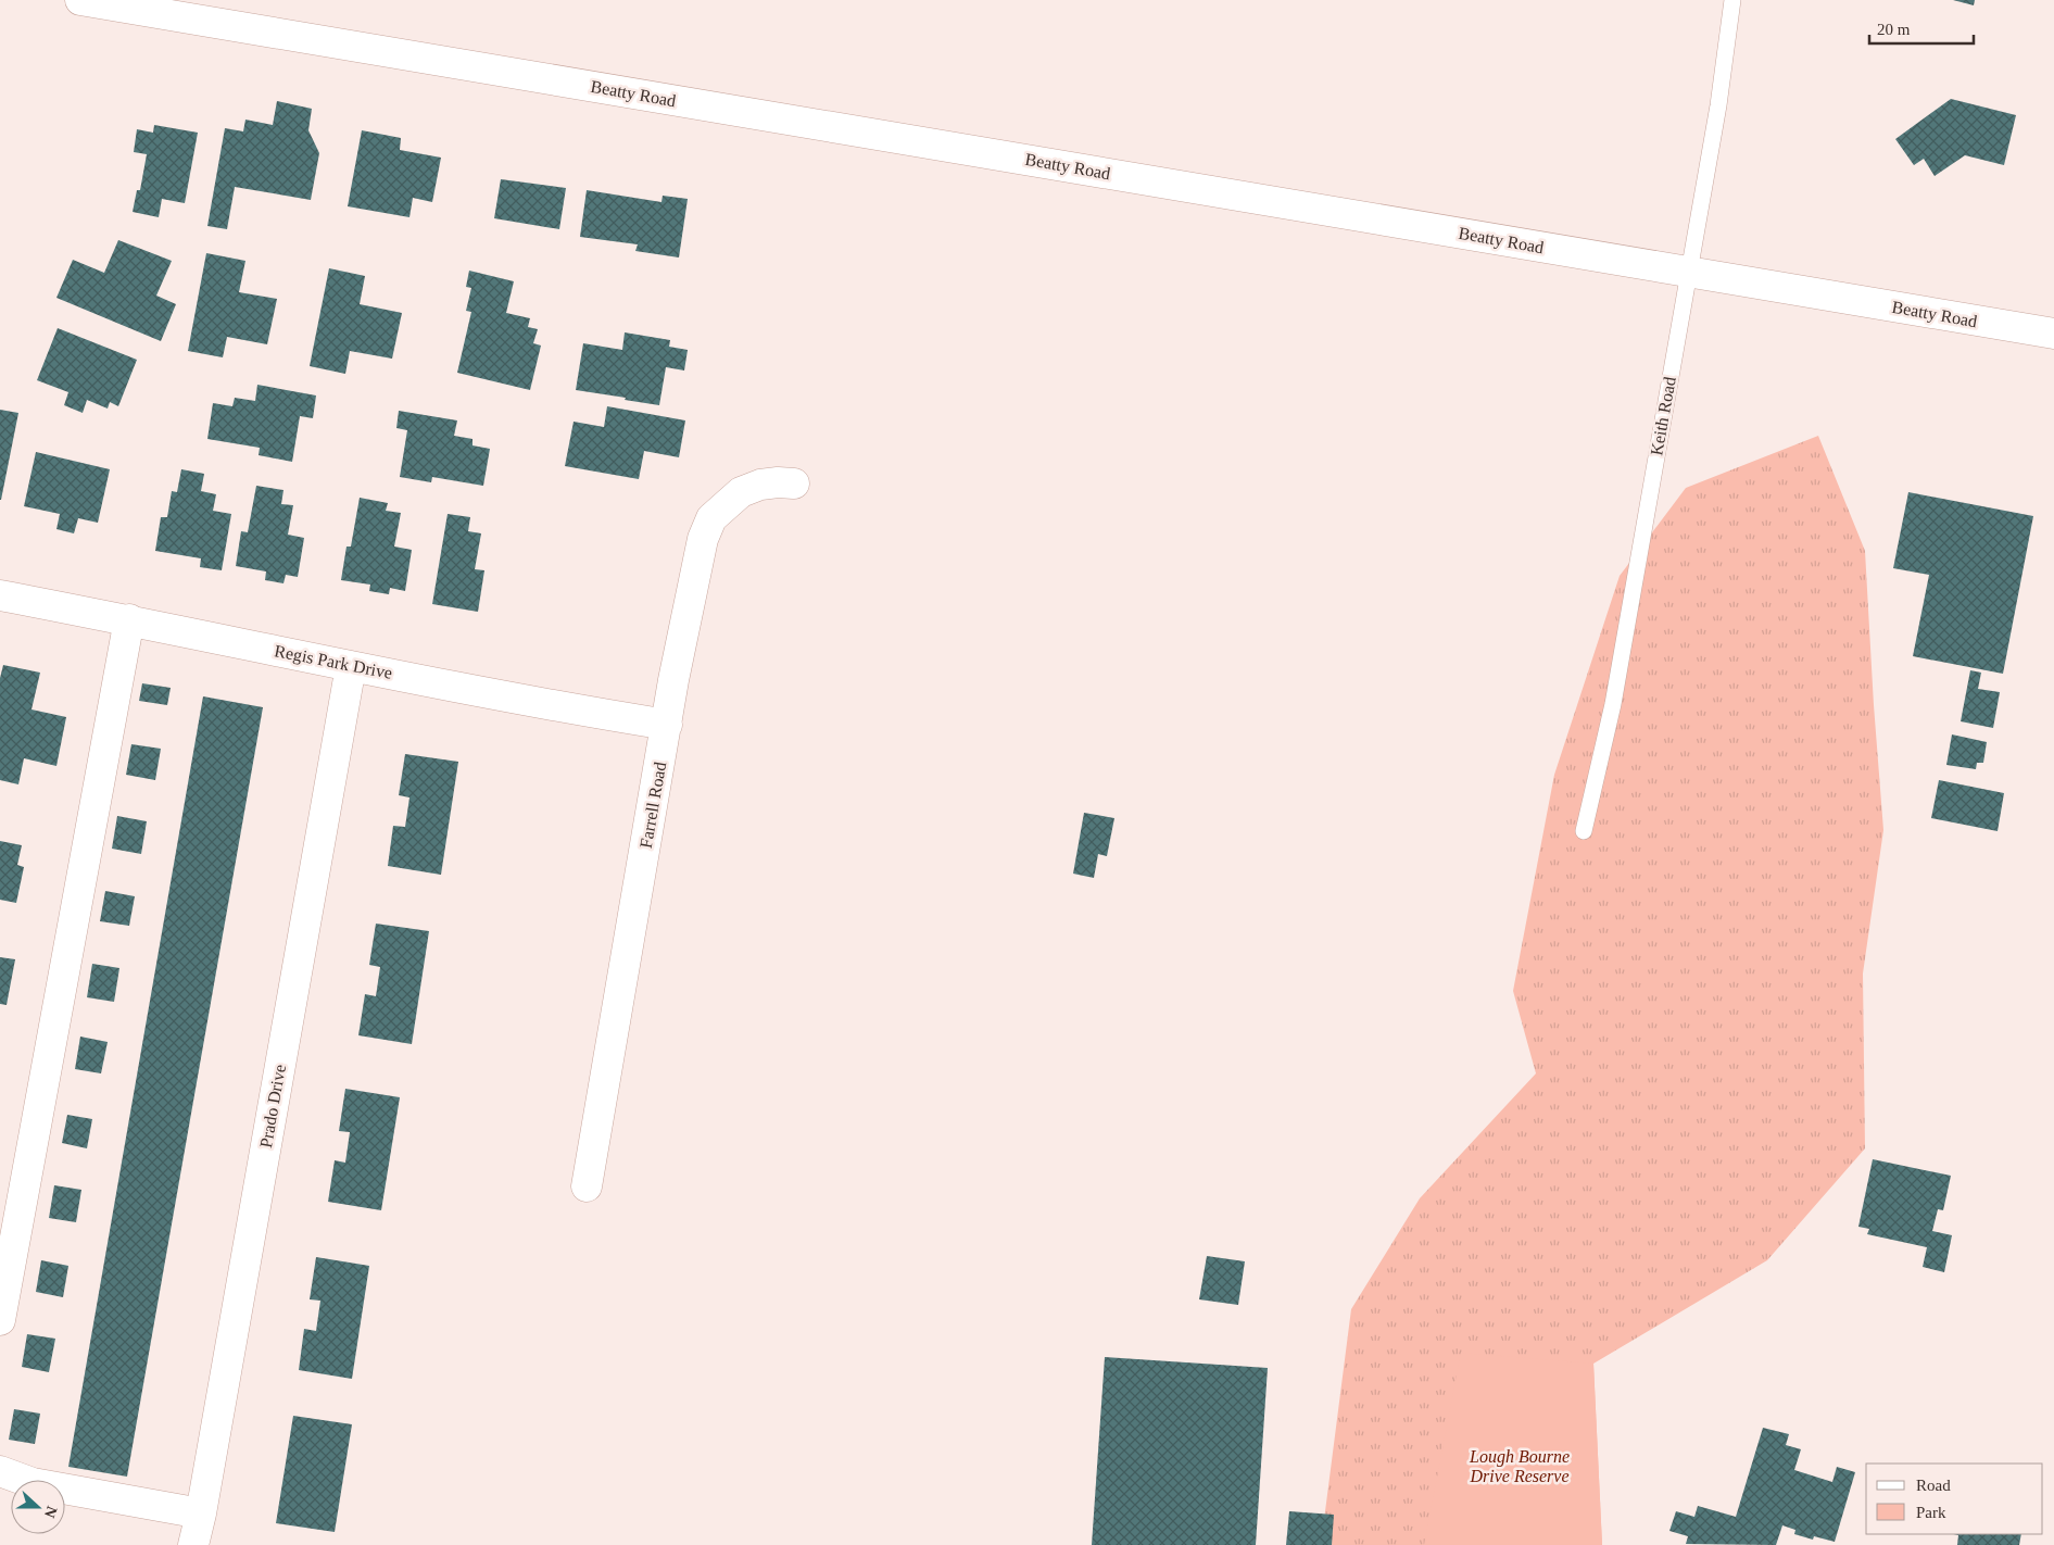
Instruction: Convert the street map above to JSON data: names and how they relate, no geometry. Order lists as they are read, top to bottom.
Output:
{
  "streets": {
    "street": [
      "Beatty Road",
      "Regis Park Drive",
      "Farrell Road",
      "Prado Drive"
    ],
    "lane": ["Keith Road"]
  },
  "crossings": [
    ["Beatty Road", "Keith Road"],
    ["Regis Park Drive", "Farrell Road"],
    ["Regis Park Drive", "Prado Drive"]
  ],
  "parks": ["Lough Bourne Drive Reserve"],
  "legend": ["Road", "Park"],
  "scale_bar": "20 m",
  "north": "right"
}
